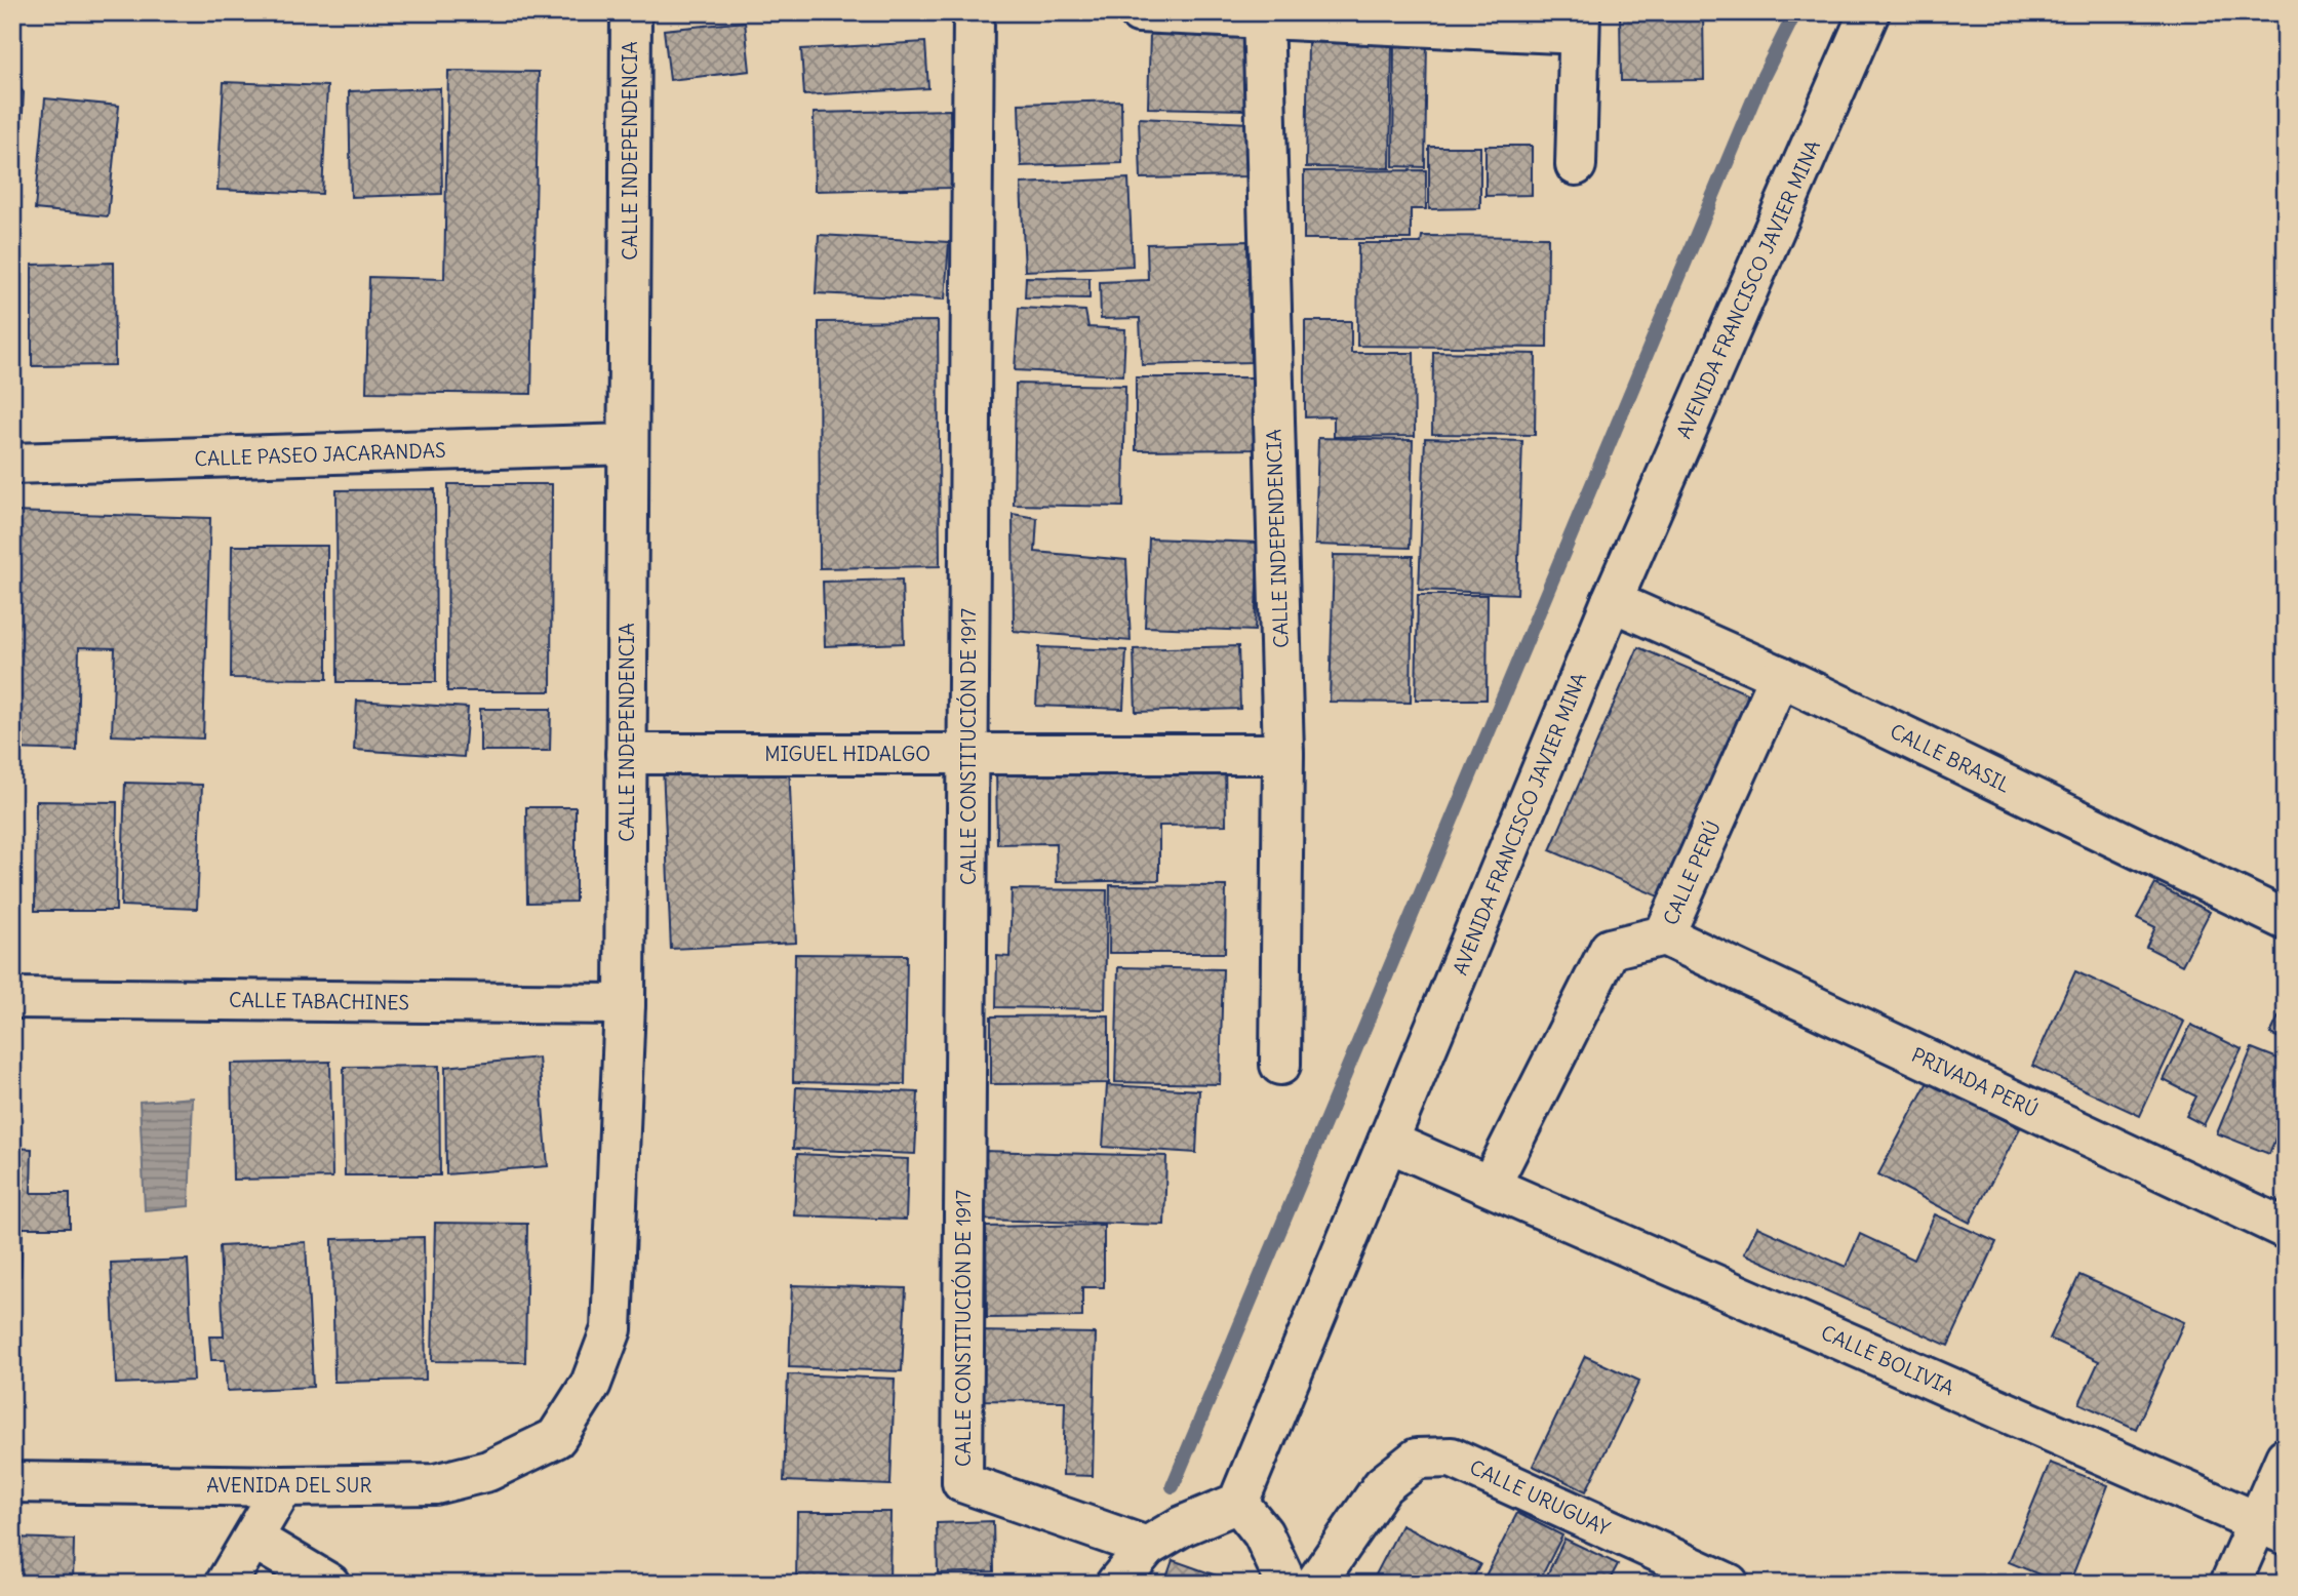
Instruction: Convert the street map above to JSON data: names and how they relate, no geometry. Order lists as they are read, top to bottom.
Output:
{
  "streets": {
    "street": [
      "CALLE INDEPENDENCIA",
      "AVENIDA FRANCISCO JAVIER MINA",
      "CALLE PASEO JACARANDAS",
      "CALLE CONSTITUCIÓN DE 1917",
      "MIGUEL HIDALGO",
      "CALLE BRASIL",
      "CALLE PERÚ",
      "CALLE TABACHINES",
      "PRIVADA PERÚ",
      "CALLE BOLIVIA",
      "AVENIDA DEL SUR",
      "CALLE URUGUAY"
    ]
  },
  "crossings": [
    ["CALLE INDEPENDENCIA", "CALLE PASEO JACARANDAS"],
    ["CALLE INDEPENDENCIA", "MIGUEL HIDALGO"],
    ["CALLE INDEPENDENCIA", "CALLE TABACHINES"],
    ["CALLE INDEPENDENCIA", "AVENIDA DEL SUR"],
    ["AVENIDA FRANCISCO JAVIER MINA", "CALLE BRASIL"],
    ["AVENIDA FRANCISCO JAVIER MINA", "CALLE BOLIVIA"],
    ["CALLE CONSTITUCIÓN DE 1917", "MIGUEL HIDALGO"],
    ["CALLE BRASIL", "CALLE PERÚ"],
    ["CALLE PERÚ", "PRIVADA PERÚ"],
    ["CALLE PERÚ", "CALLE BOLIVIA"]
  ]
}
